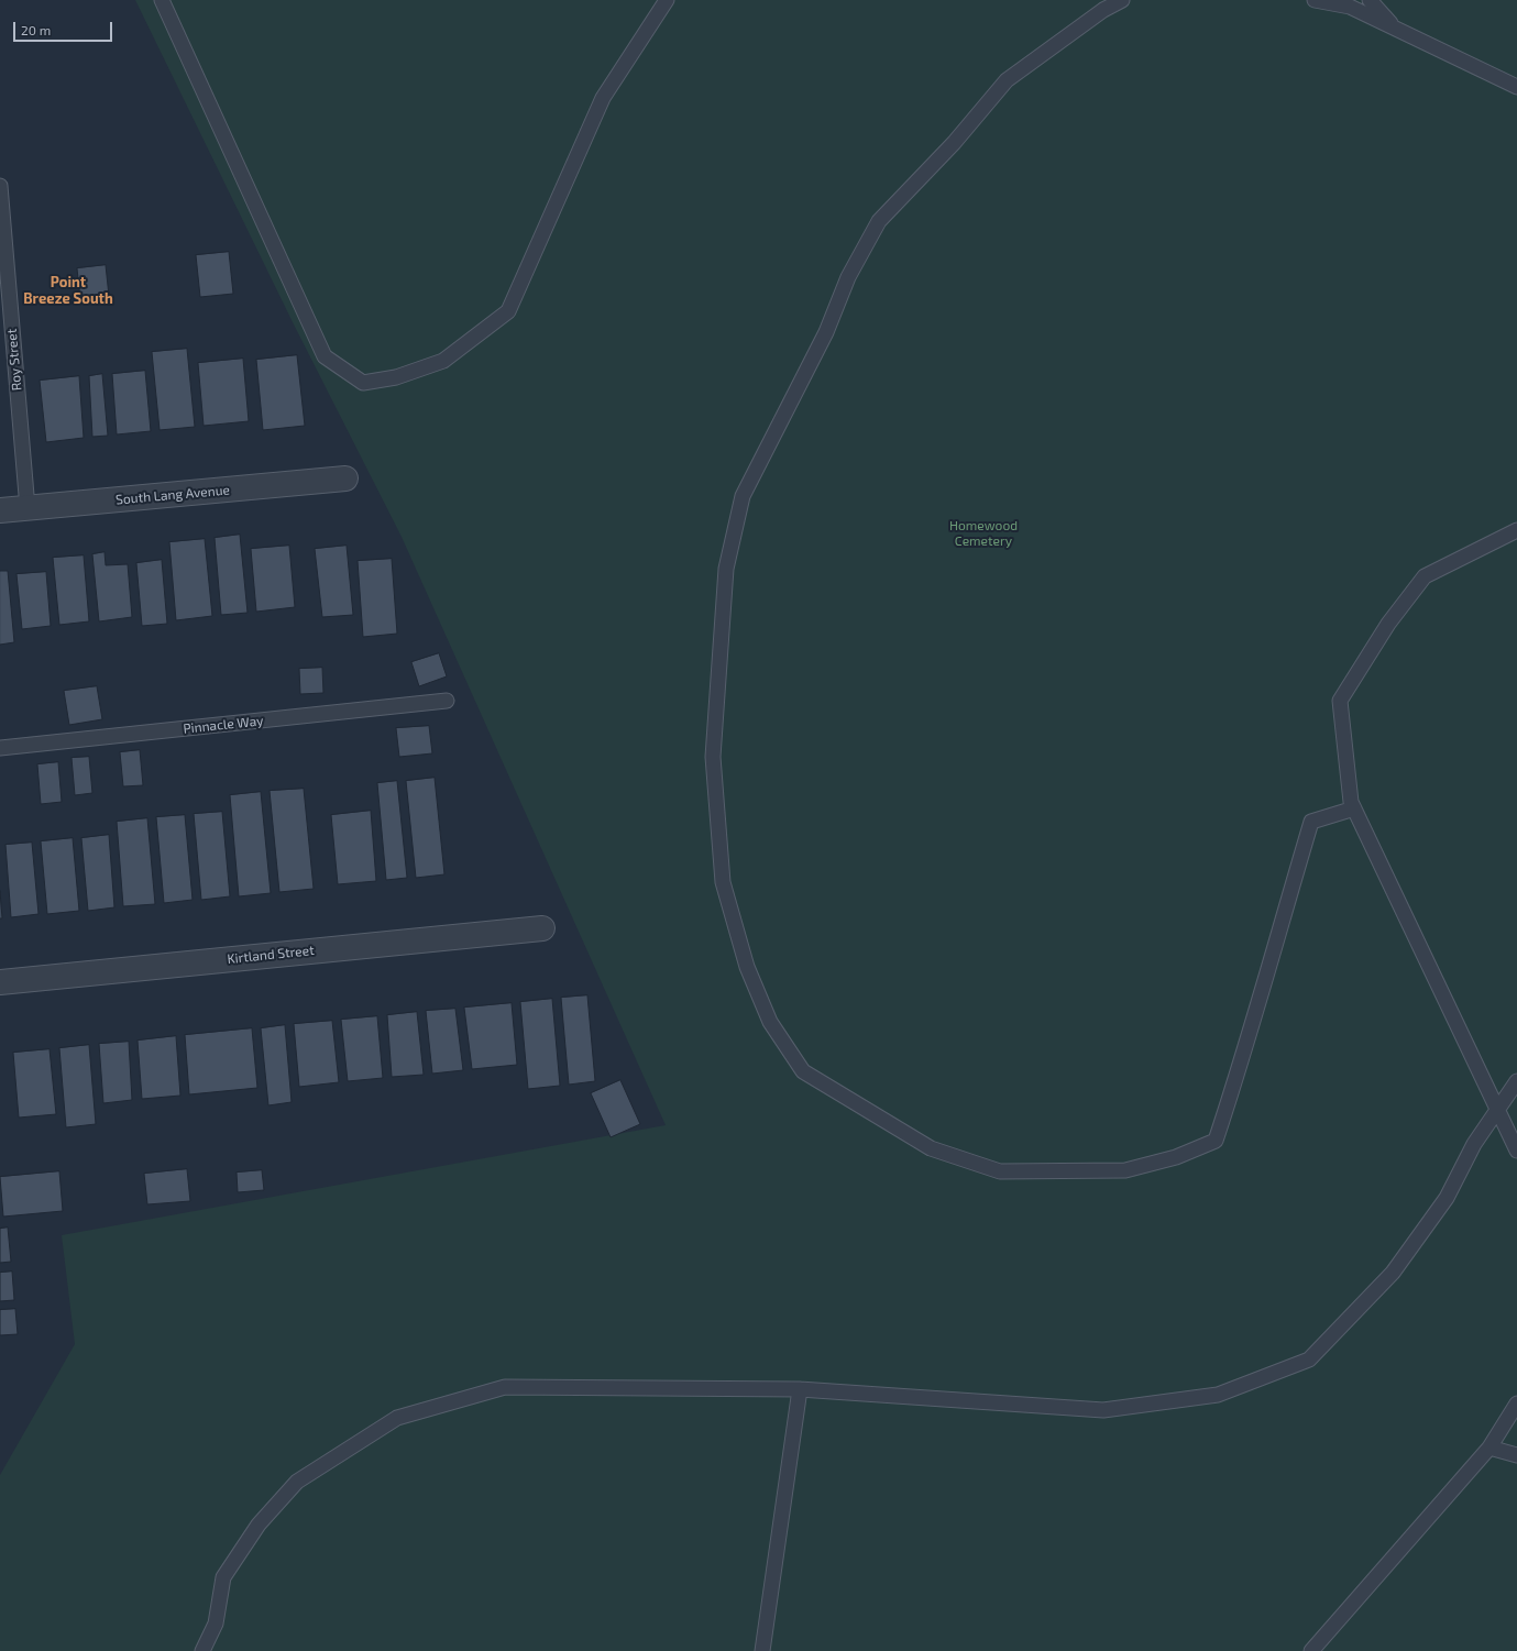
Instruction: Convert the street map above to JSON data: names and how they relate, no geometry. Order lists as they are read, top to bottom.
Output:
{
  "streets": {
    "street": ["South Lang Avenue", "Kirtland Street"],
    "lane": ["Roy Street", "Pinnacle Way"]
  },
  "crossings": [
    ["Roy Street", "South Lang Avenue"]
  ],
  "districts": ["Point Breeze South"],
  "parks": ["Homewood Cemetery"],
  "scale_bar": "20 m"
}
